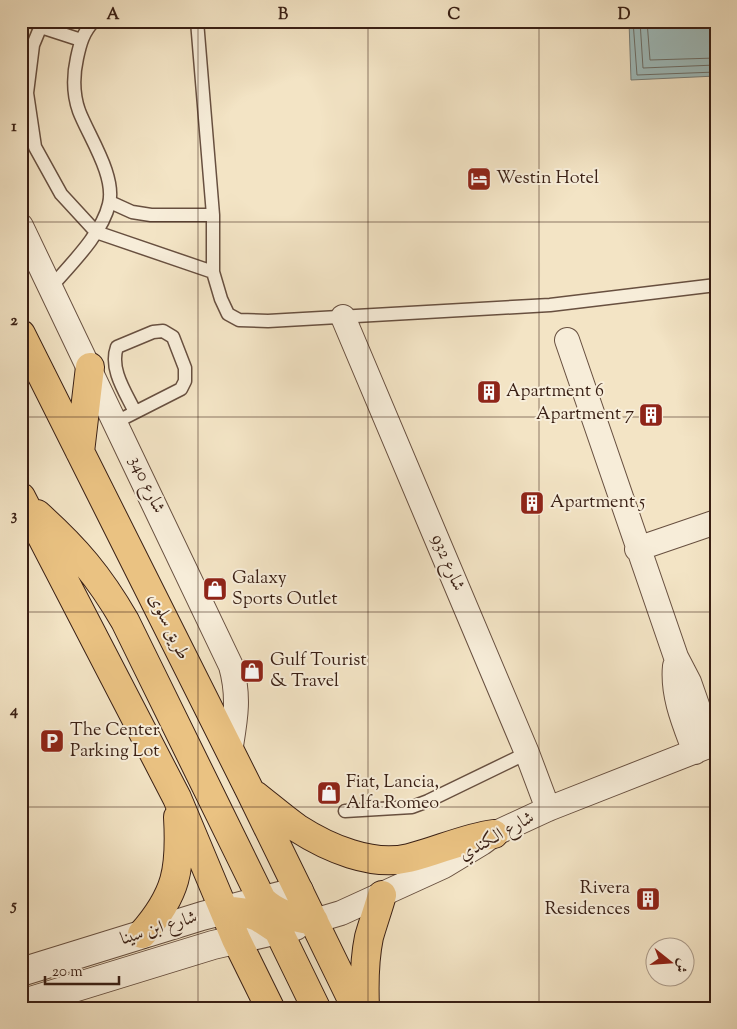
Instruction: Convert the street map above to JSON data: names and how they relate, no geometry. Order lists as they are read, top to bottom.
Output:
{
  "streets": {
    "main road": ["طريق سلوى"],
    "street": [
      "شارع 340",
      "شارع 932",
      "شارع الكندي",
      "شارع ابن سينا"
    ]
  },
  "crossings": [
    ["شارع 340", "طريق سلوى"],
    ["شارع 932", "شارع الكندي"],
    ["طريق سلوى", "شارع الكندي"],
    ["طريق سلوى", "شارع ابن سينا"],
    ["شارع الكندي", "شارع ابن سينا"]
  ],
  "places": {
    "hotel": ["Westin Hotel"],
    "building": [
      "Apartment 6",
      "Apartment 7",
      "Apartment 5",
      "Rivera Residences"
    ],
    "shop": ["Galaxy Sports Outlet", "Gulf Tourist & Travel", "Fiat, Lancia, Alfa Romeo"],
    "parking": ["The Center Parking Lot"]
  },
  "scale_bar": "20 m",
  "north": "right",
  "grid": {
    "columns": [
      "A",
      "B",
      "C",
      "D"
    ],
    "rows": [
      "1",
      "2",
      "3",
      "4",
      "5"
    ]
  }
}
